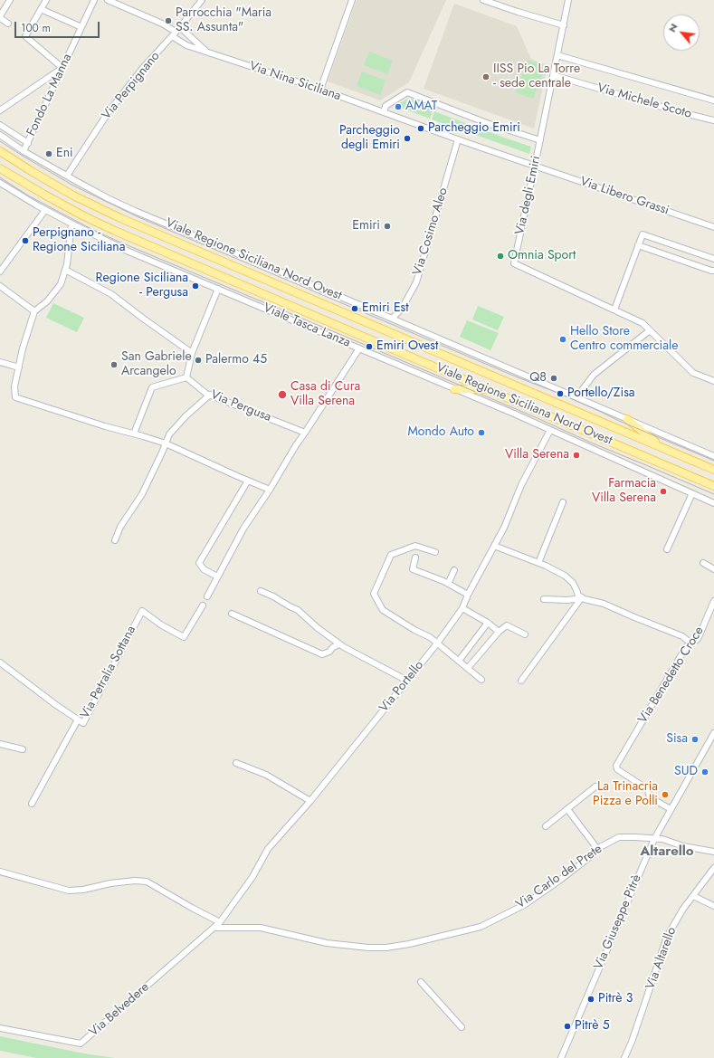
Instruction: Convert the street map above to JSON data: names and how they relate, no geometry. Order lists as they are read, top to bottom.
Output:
{
  "streets": {
    "main road": ["Viale Regione Siciliana Nord Ovest"],
    "street": [
      "Via Nina Siciliana",
      "Via Perpignano",
      "Fondo La Manna",
      "Via Michele Scoto",
      "Via degli Emiri",
      "Via Libero Grassi",
      "Via Cosimo Aleo",
      "Viale Tasca Lanza",
      "Via Pergusa",
      "Via Petralia Sottana",
      "Via Benedetto Croce",
      "Via Portello",
      "Via Carlo del Prete",
      "Via Giuseppe Pitrè",
      "Via Altarello",
      "Via Belvedere"
    ]
  },
  "crossings": [
    ["Via Nina Siciliana", "Via Perpignano"],
    ["Via Nina Siciliana", "Via degli Emiri"],
    ["Via Nina Siciliana", "Via Libero Grassi"],
    ["Via Nina Siciliana", "Via Cosimo Aleo"],
    ["Via Perpignano", "Viale Regione Siciliana Nord Ovest"],
    ["Fondo La Manna", "Viale Regione Siciliana Nord Ovest"],
    ["Via Michele Scoto", "Via degli Emiri"],
    ["Via degli Emiri", "Via Libero Grassi"],
    ["Via Cosimo Aleo", "Viale Regione Siciliana Nord Ovest"],
    ["Viale Tasca Lanza", "Via Portello"],
    ["Via Benedetto Croce", "Via Giuseppe Pitrè"],
    ["Via Portello", "Via Belvedere"],
    ["Via Carlo del Prete", "Via Giuseppe Pitrè"],
    ["Via Carlo del Prete", "Via Belvedere"]
  ],
  "districts": ["Altarello"],
  "places": [
    "Parrocchia \"Maria SS. Assunta\"",
    "IISS Pio La Torre - sede centrale",
    "AMAT",
    "Parcheggio Emiri",
    "Parcheggio degli Emiri",
    "Eni",
    "Emiri",
    "Perpignano - Regione Siciliana",
    "Omnia Sport",
    "Regione Siciliana - Pergusa",
    "Emiri Est",
    "Hello Store Centro commerciale",
    "Emiri Ovest",
    "Palermo 45",
    "San Gabriele Arcangelo",
    "Q8",
    "Portello/Zisa",
    "Casa di Cura Villa Serena",
    "Mondo Auto",
    "Villa Serena",
    "Farmacia Villa Serena",
    "Sisa",
    "SUD",
    "La Trinacria Pizza e Polli",
    "Pitrè 3",
    "Pitrè 5"
  ],
  "scale_bar": "100 m",
  "north": "top left"
}
